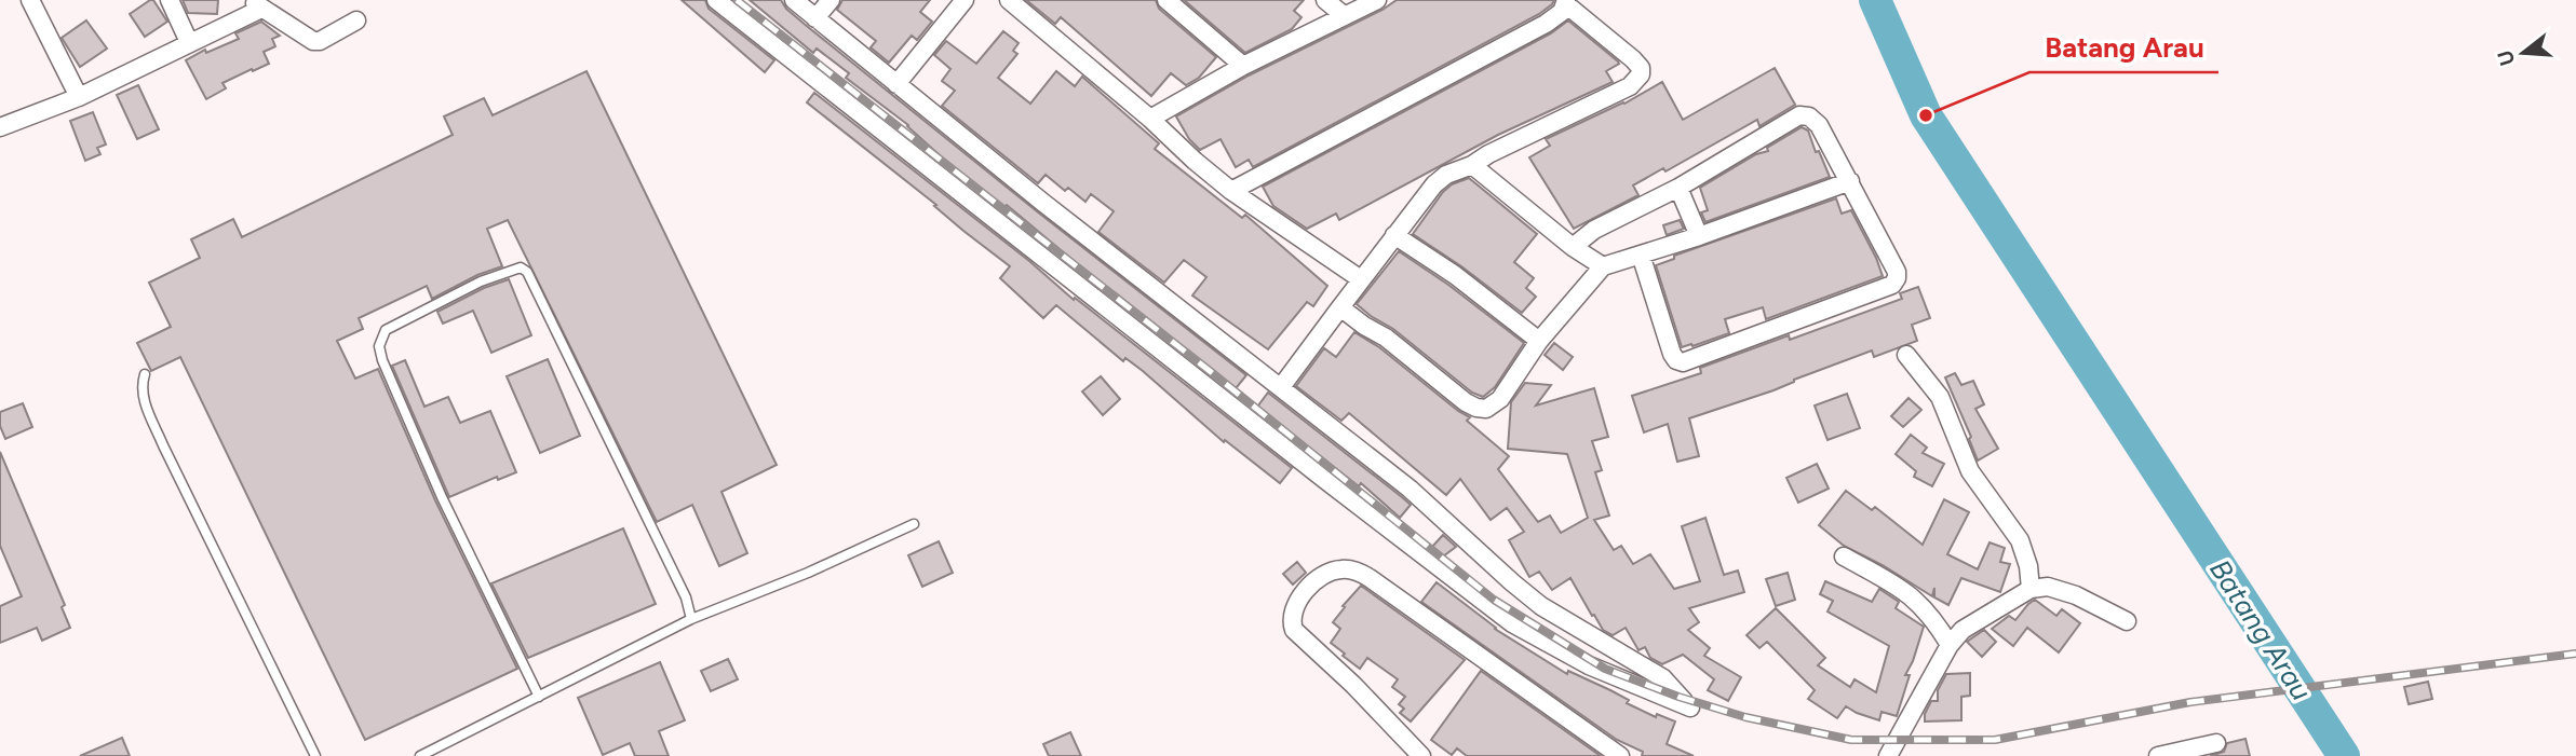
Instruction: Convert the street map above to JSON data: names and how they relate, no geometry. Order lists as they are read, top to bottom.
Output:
{
  "water": ["Batang Arau"],
  "places": ["Batang Arau"],
  "north": "left"
}
